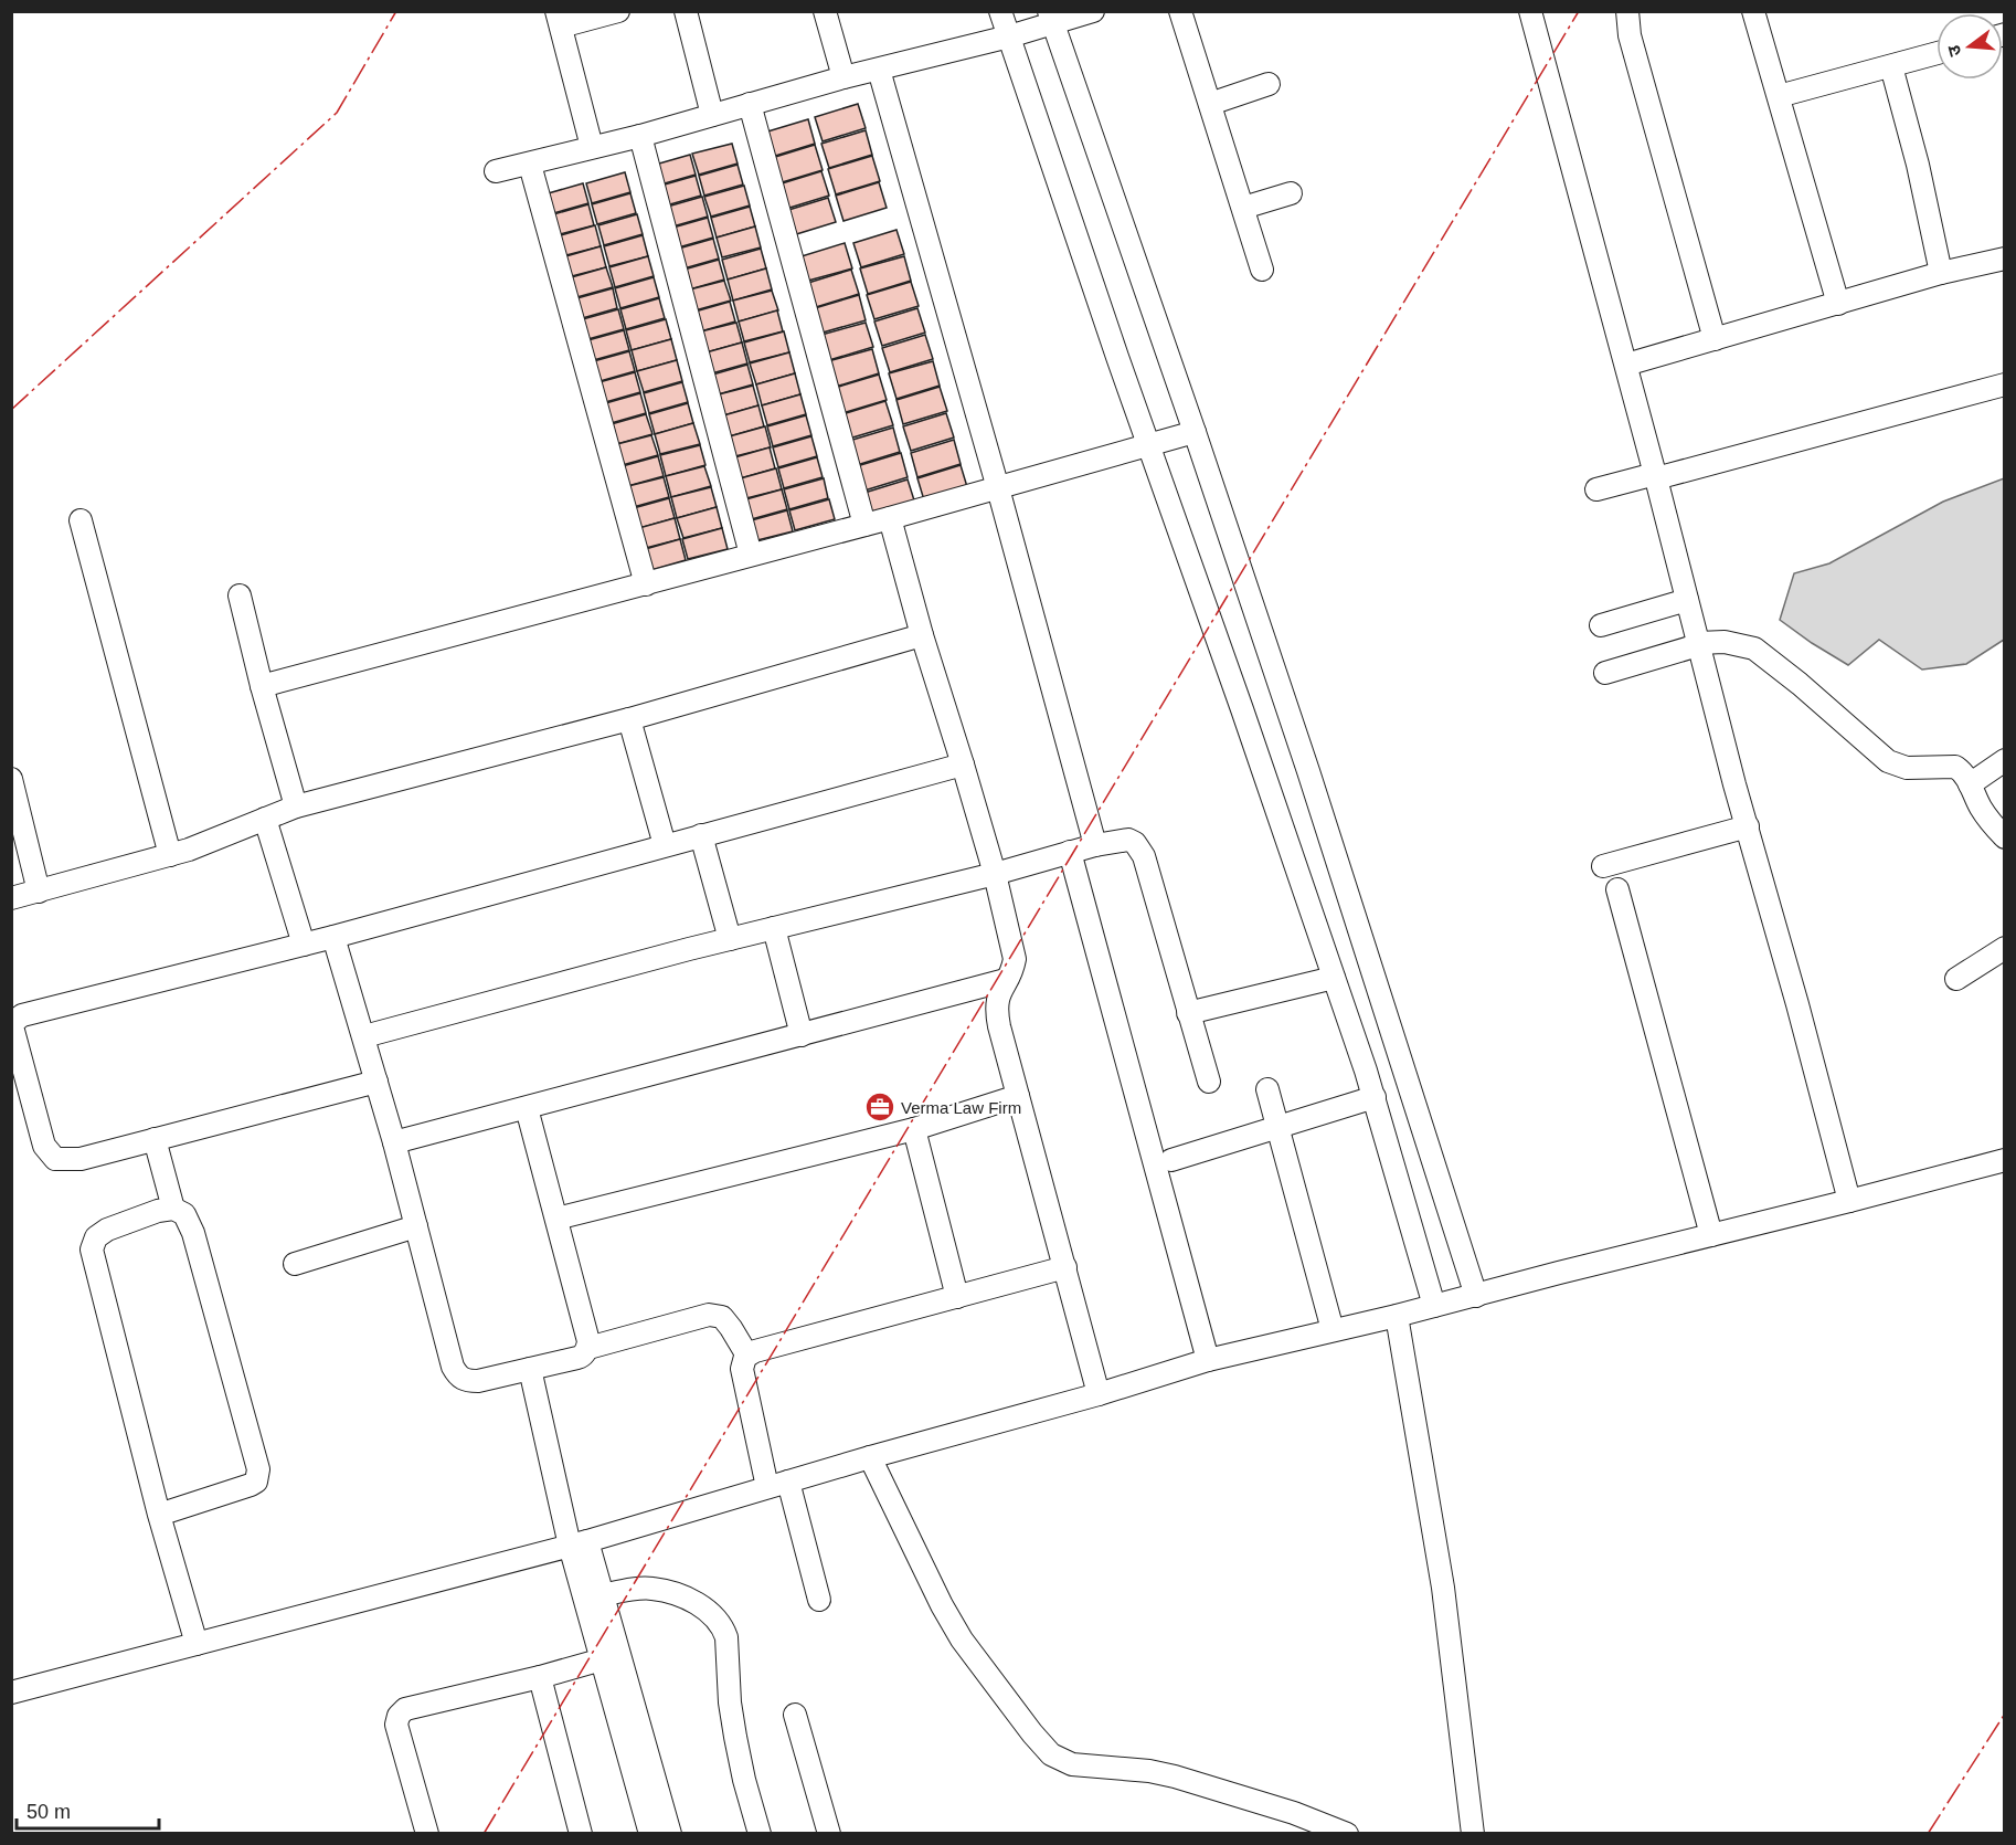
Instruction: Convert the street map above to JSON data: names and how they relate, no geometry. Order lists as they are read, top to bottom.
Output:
{
  "places": {
    "office": ["Verma Law Firm"]
  },
  "scale_bar": "50 m",
  "north": "left"
}
